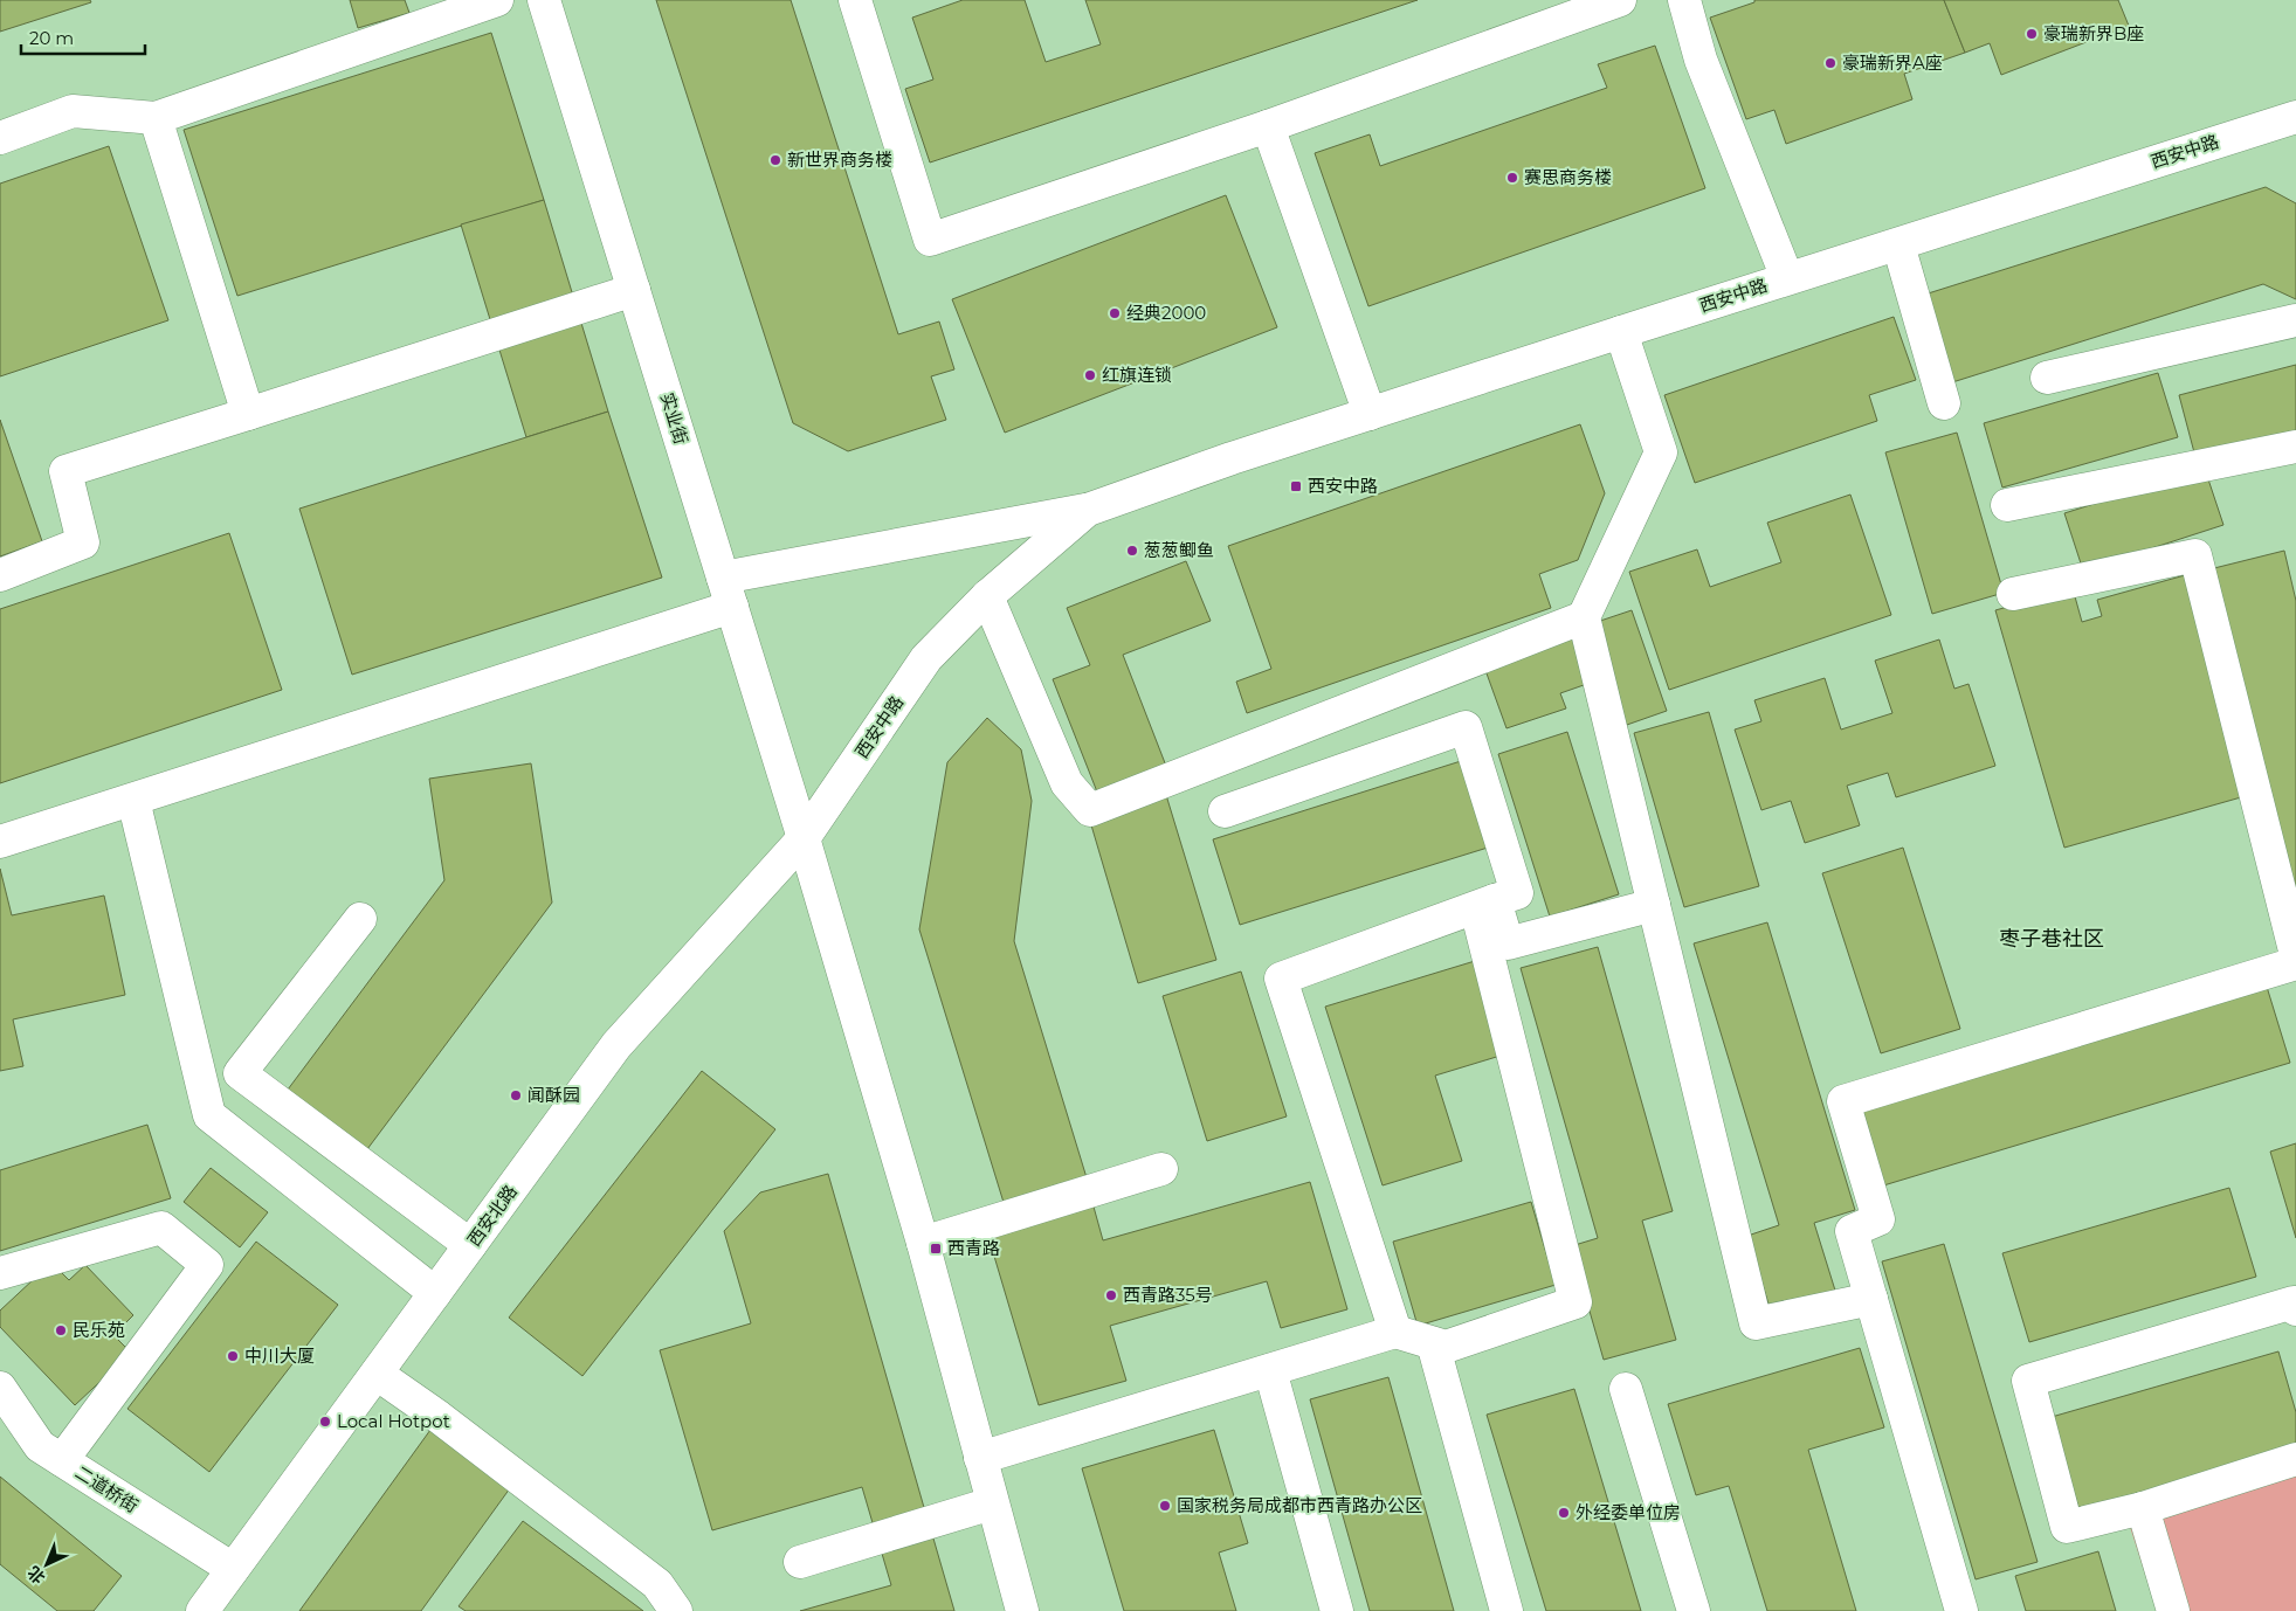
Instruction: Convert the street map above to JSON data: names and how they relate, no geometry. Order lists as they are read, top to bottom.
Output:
{
  "streets": {
    "street": [
      "西安中路",
      "实业街",
      "西安北路",
      "二道桥街"
    ]
  },
  "crossings": [
    ["西安中路", "实业街"],
    ["西安中路", "西安北路"],
    ["实业街", "西安北路"],
    ["西安北路", "二道桥街"]
  ],
  "districts": ["枣子巷社区"],
  "places": {
    "other": [
      "豪瑞新界B座",
      "豪瑞新界A座",
      "新世界商务楼",
      "赛思商务楼",
      "经典2000",
      "红旗连锁",
      "葱葱鲫鱼",
      "闻酥园",
      "西青路35号",
      "民乐苑",
      "中川大厦",
      "Local Hotpot",
      "国家税务局成都市西青路办公区",
      "外经委单位房"
    ],
    "transit": ["西安中路", "西青路"]
  },
  "scale_bar": "20 m",
  "north": "bottom left"
}
